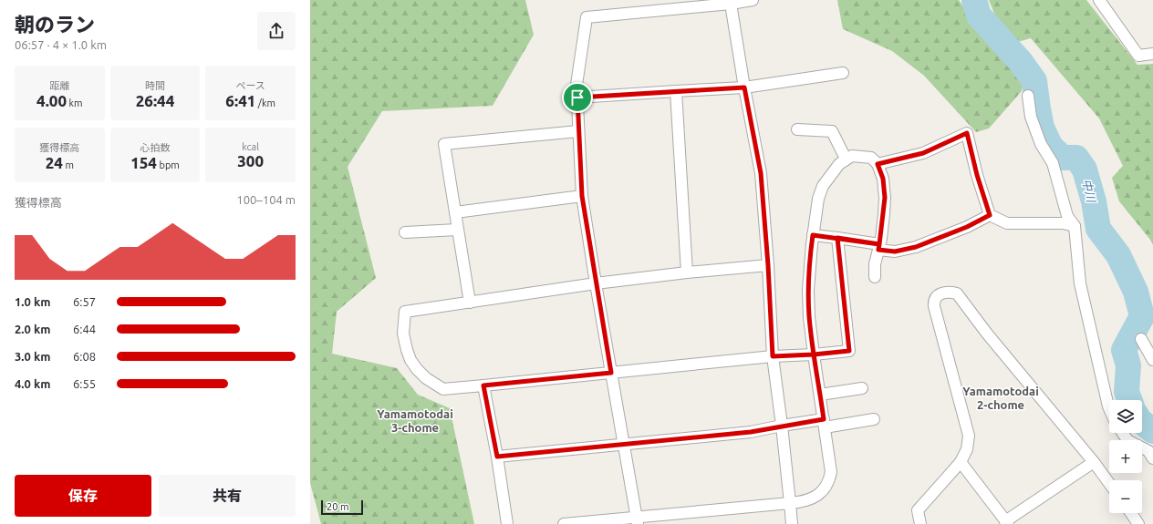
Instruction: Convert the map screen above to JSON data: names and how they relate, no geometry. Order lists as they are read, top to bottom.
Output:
{
  "districts": ["Yamamotodai 2-chome", "Yamamotodai 3-chome"],
  "water": ["中川"],
  "scale_bar": "20 m",
  "page": {
    "heading": ["朝のラン", "06:57 · 4 × 1.0 km"],
    "stats": [
      ["距離", "4.00 km"],
      ["時間", "26:44"],
      ["ペース", "6:41 /km"],
      ["獲得標高", "24 m"],
      ["心拍数", "154 bpm"],
      ["kcal", "300"]
    ],
    "chart": ["獲得標高", "100–104 m"],
    "list": [
      {
        "name": "1.0 km",
        "note": "6:57"
      },
      {
        "name": "2.0 km",
        "note": "6:44"
      },
      {
        "name": "3.0 km",
        "note": "6:08"
      },
      {
        "name": "4.0 km",
        "note": "6:55"
      }
    ],
    "map_buttons": ["+", "−"],
    "buttons": ["保存", "共有"],
    "scale": "20 m"
  }
}
